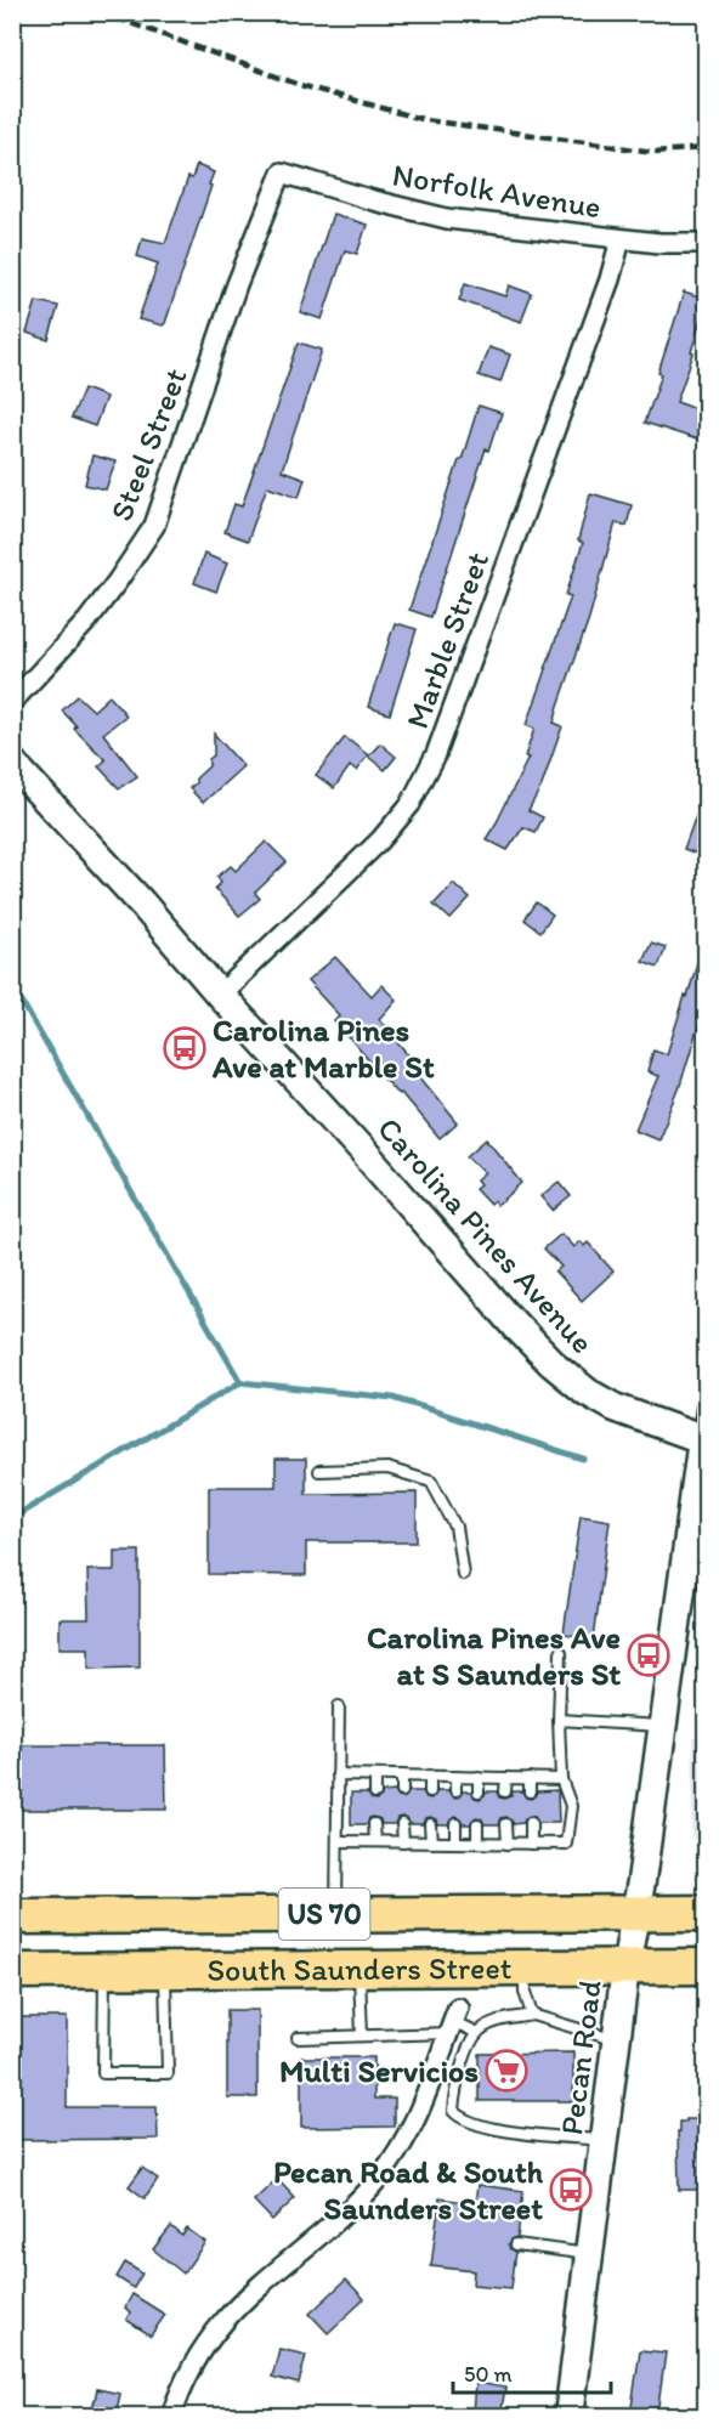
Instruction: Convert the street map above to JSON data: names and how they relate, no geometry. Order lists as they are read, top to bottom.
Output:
{
  "streets": {
    "highway": ["US 70", "South Saunders Street"],
    "street": [
      "Norfolk Avenue",
      "Steel Street",
      "Marble Street",
      "Carolina Pines Avenue",
      "Pecan Road"
    ]
  },
  "crossings": [
    ["Norfolk Avenue", "Steel Street"],
    ["Norfolk Avenue", "Marble Street"],
    ["Marble Street", "Carolina Pines Avenue"],
    ["South Saunders Street", "Pecan Road"]
  ],
  "places": {
    "bus stop": ["Carolina Pines Ave at Marble St", "Carolina Pines Ave at S Saunders St", "Pecan Road & South Saunders Street"],
    "supermarket": ["Multi Servicios"]
  },
  "scale_bar": "50 m"
}
